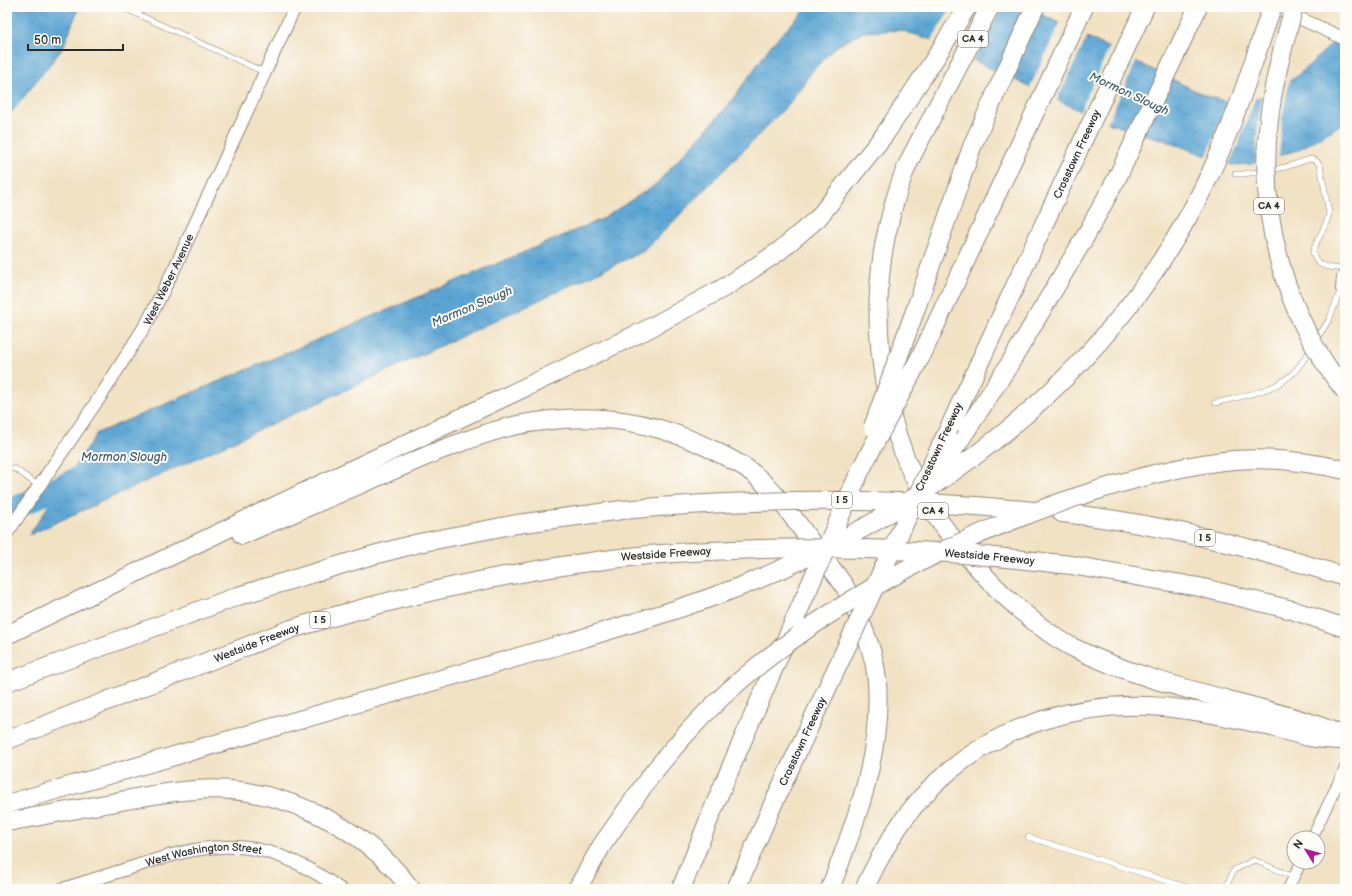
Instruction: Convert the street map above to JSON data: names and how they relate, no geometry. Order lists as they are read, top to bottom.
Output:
{
  "streets": {
    "highway": [
      "CA 4",
      "Crosstown Freeway",
      "I 5",
      "Westside Freeway"
    ],
    "street": ["West Weber Avenue", "West Washington Street"]
  },
  "water": ["Mormon Slough"],
  "scale_bar": "50 m",
  "north": "top left"
}
